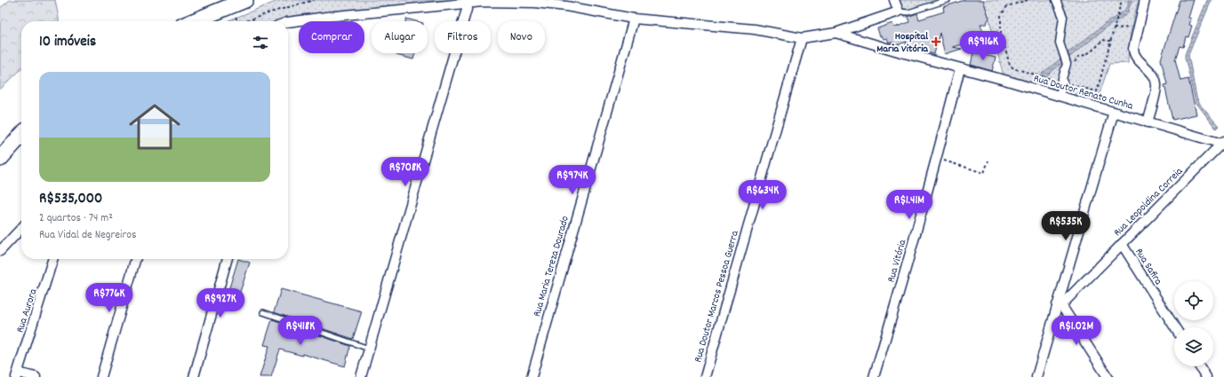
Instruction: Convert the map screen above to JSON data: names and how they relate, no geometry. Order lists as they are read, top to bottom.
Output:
{
  "streets": {
    "street": [
      "Rua Doutor Renato Cunha",
      "Rua Leopoldina Correia",
      "Rua Vitória",
      "Rua Maria Tereza Dourado",
      "Rua Safira",
      "Rua Doutor Marcos Pessoa Guerra",
      "Rua Aurora"
    ]
  },
  "crossings": [
    ["Rua Doutor Renato Cunha", "Rua Leopoldina Correia"],
    ["Rua Doutor Renato Cunha", "Rua Vitória"],
    ["Rua Leopoldina Correia", "Rua Safira"]
  ],
  "places": {
    "health": ["Hospital Maria Vitória"]
  },
  "page": {
    "chip": [
      "Comprar",
      "Alugar",
      "Filtros",
      "Novo"
    ],
    "heading": "10 imóveis",
    "price": [
      "R$916K",
      "R$708K",
      "R$974K",
      "R$634K",
      "R$1.41M",
      "R$535K",
      "R$776K",
      "R$927K",
      "R$418K",
      "R$1.02M"
    ],
    "list": [
      {
        "name": "R$535,000",
        "note": "2 quartos · 74 m² · Rua Vidal de Negreiros"
      }
    ]
  }
}
